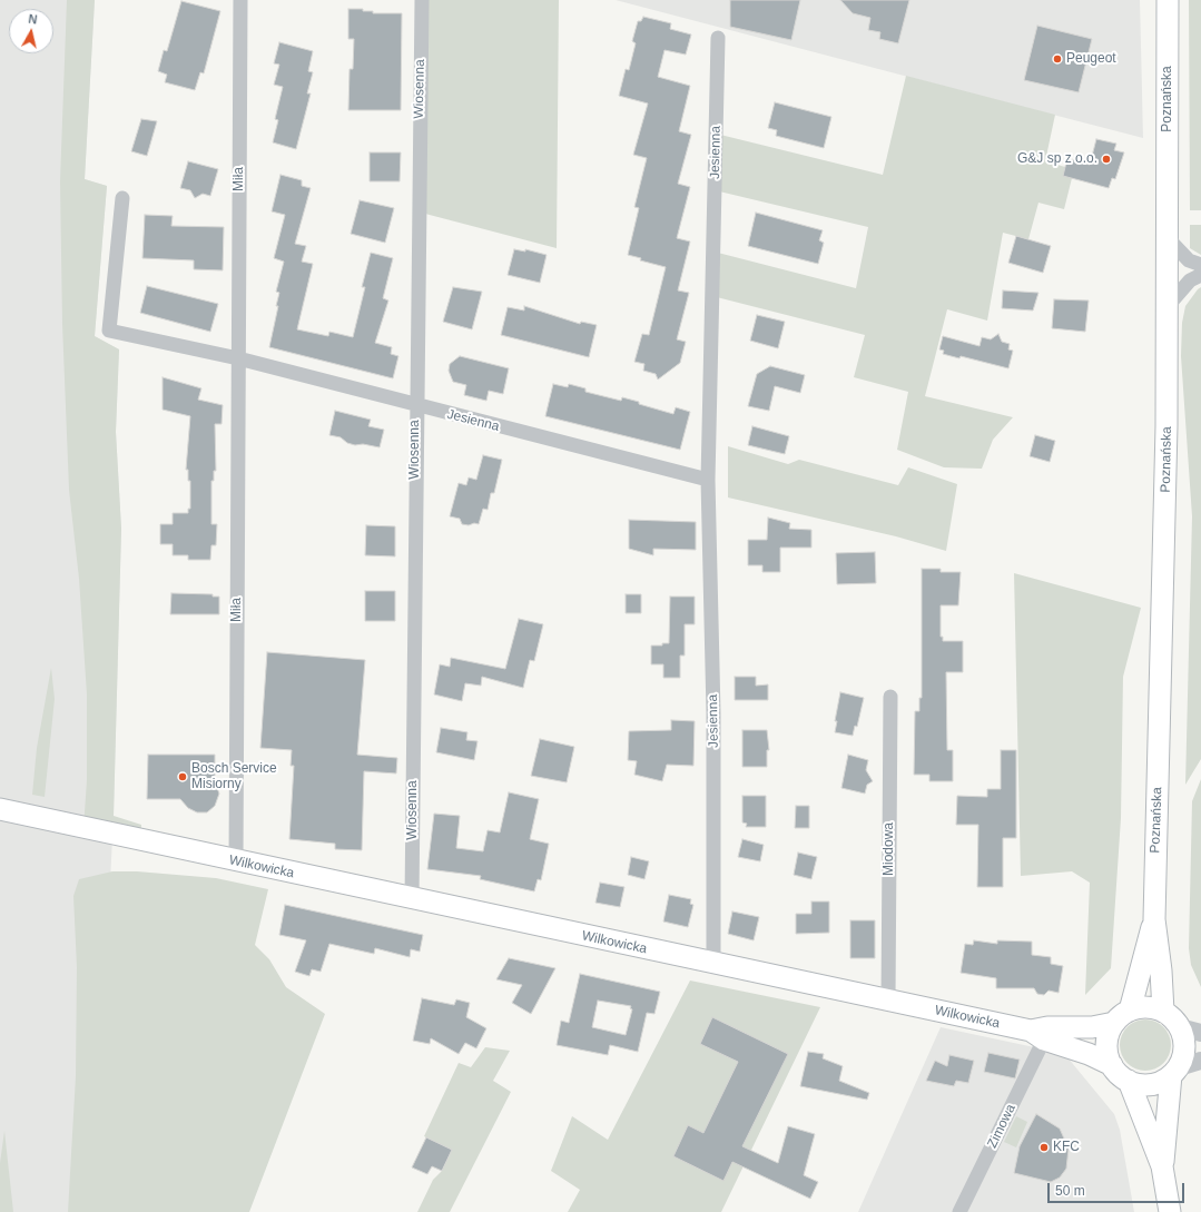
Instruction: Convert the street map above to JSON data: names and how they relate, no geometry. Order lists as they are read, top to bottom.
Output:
{
  "streets": {
    "main road": ["Poznańska", "Wilkowicka"],
    "street": [
      "Wiosenna",
      "Jesienna",
      "Miła",
      "Miodowa",
      "Zimowa"
    ]
  },
  "crossings": [
    ["Wiosenna", "Jesienna"],
    ["Wiosenna", "Wilkowicka"],
    ["Poznańska", "Wilkowicka"],
    ["Jesienna", "Miła"],
    ["Jesienna", "Wilkowicka"],
    ["Miła", "Wilkowicka"],
    ["Miodowa", "Wilkowicka"],
    ["Wilkowicka", "Zimowa"]
  ],
  "places": [
    "Peugeot",
    "G&J sp z o.o.",
    "Bosch Service Misiorny",
    "KFC"
  ],
  "scale_bar": "50 m",
  "north": "top"
}
